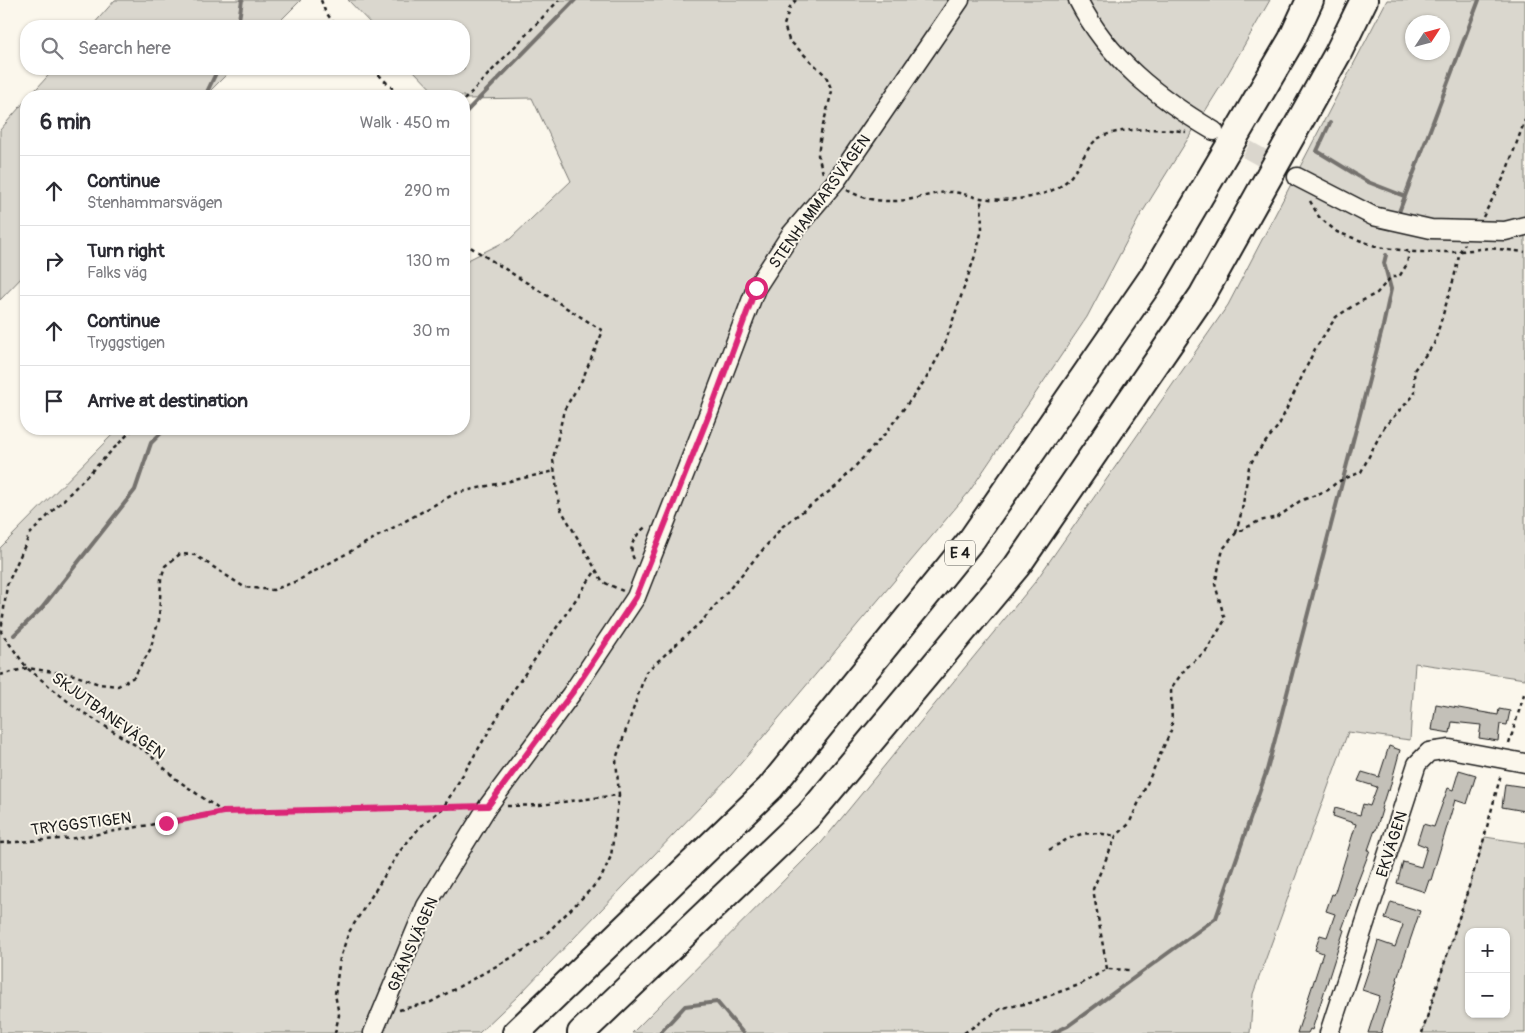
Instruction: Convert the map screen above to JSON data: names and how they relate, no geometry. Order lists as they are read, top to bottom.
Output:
{
  "streets": {
    "highway": ["E 4"],
    "street": ["STENHAMMARSVÄGEN", "EKVÄGEN", "GRÄNSVÄGEN"],
    "path": ["SKJUTBANEVÄGEN", "TRYGGSTIGEN"]
  },
  "crossings": [
    ["STENHAMMARSVÄGEN", "TRYGGSTIGEN"],
    ["STENHAMMARSVÄGEN", "GRÄNSVÄGEN"],
    ["SKJUTBANEVÄGEN", "TRYGGSTIGEN"],
    ["TRYGGSTIGEN", "GRÄNSVÄGEN"]
  ],
  "north": "top right",
  "page": {
    "search": "Search here",
    "heading": ["6 min", "Walk · 450 m"],
    "list": [
      ["Continue", "Stenhammarsvägen", "290 m"],
      ["Turn right", "Falks väg", "130 m"],
      ["Continue", "Tryggstigen", "30 m"],
      "Arrive at destination"
    ],
    "map_buttons": ["+", "−"]
  }
}
